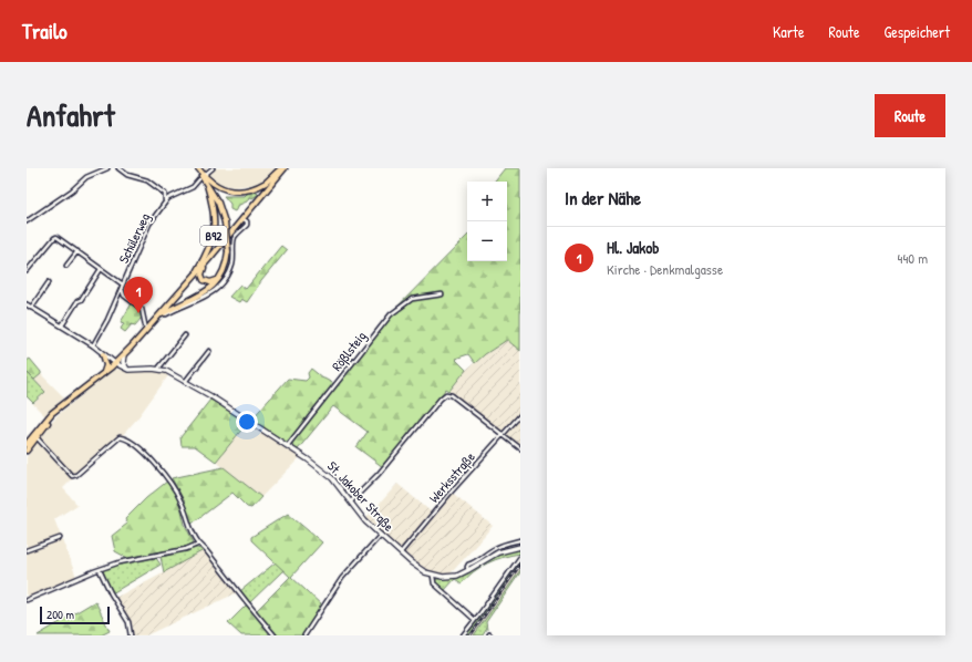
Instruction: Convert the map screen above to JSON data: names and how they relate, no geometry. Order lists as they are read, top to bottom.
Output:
{
  "streets": {
    "main road": ["B92", "St. Jakober Straße"],
    "street": ["Schülerweg", "Rößlsteig", "Werksstraße"]
  },
  "crossings": [
    ["Rößlsteig", "St. Jakober Straße"],
    ["Werksstraße", "St. Jakober Straße"]
  ],
  "scale_bar": "200 m",
  "page": {
    "header": "Trailo",
    "nav": ["Karte", "Route", "Gespeichert"],
    "title": "Anfahrt",
    "buttons": "Route",
    "heading": "In der Nähe",
    "map_buttons": ["+", "−"],
    "list": [
      {
        "mark": "1",
        "name": "Hl. Jakob",
        "note": "Kirche · Denkmalgasse",
        "value": "440 m"
      }
    ],
    "pins": "1",
    "scale": "200 m"
  }
}
